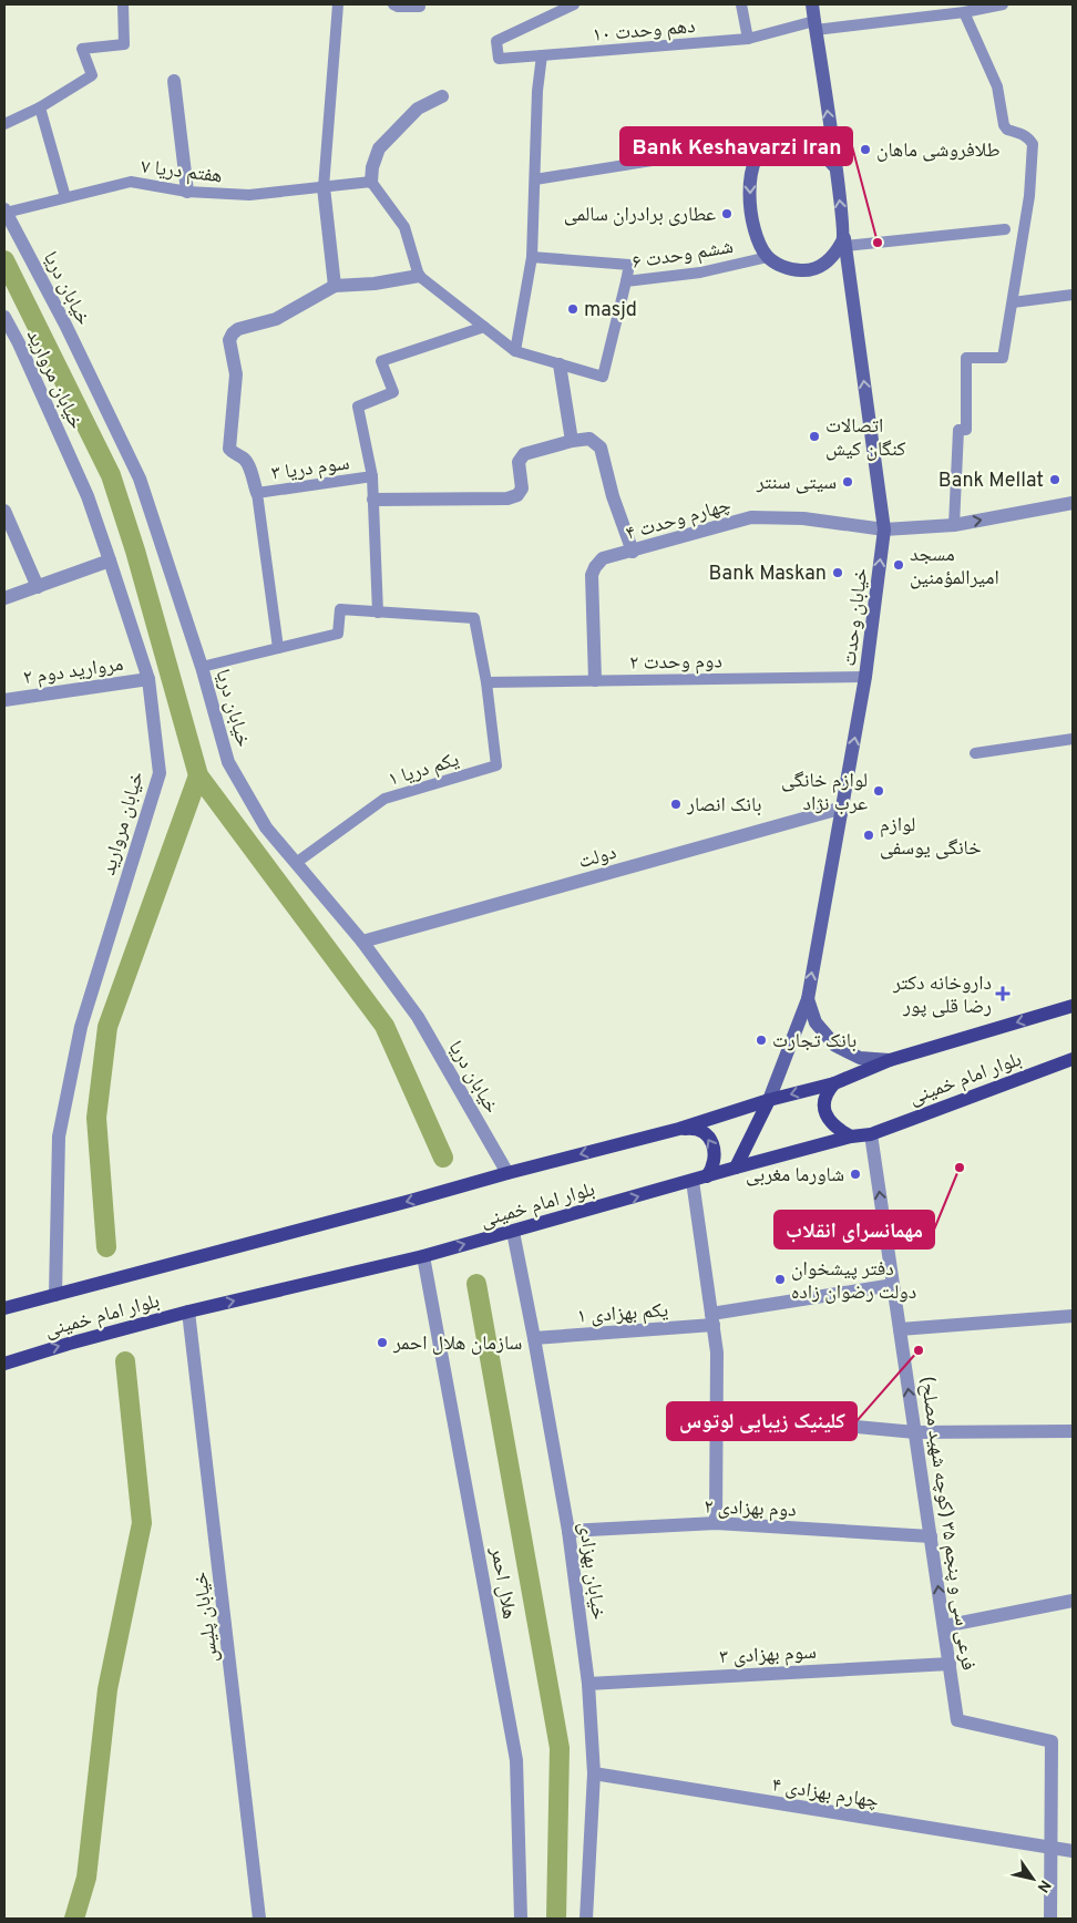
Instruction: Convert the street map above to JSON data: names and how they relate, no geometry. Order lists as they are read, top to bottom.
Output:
{
  "streets": {
    "main road": ["خیابان وحدت", "بلوار امام خمینی"],
    "street": [
      "خیابان دریا",
      "خیابان مروارید",
      "چهارم وحدت ۴",
      "مروارید دوم ۲",
      "دولت",
      "یکم بهزادی ۱",
      "دوم بهزادی ۲",
      "فرعی سی و پنجم ۳۵ (کوچه شهید مصلح)",
      "خیابان بهزادی",
      "هلال احمر",
      "خیابان پلیس",
      "سوم بهزادی ۳",
      "چهارم بهزادی ۴"
    ],
    "lane": [
      "دهم وحدت ۱۰",
      "هفتم دریا ۷",
      "ششم وحدت ۶",
      "سوم دریا ۳",
      "دوم وحدت ۲",
      "یکم دریا ۱"
    ]
  },
  "crossings": [
    ["هفتم دریا ۷", "خیابان دریا"],
    ["ششم وحدت ۶", "خیابان وحدت"],
    ["خیابان دریا", "یکم دریا ۱"],
    ["خیابان دریا", "دولت"],
    ["خیابان دریا", "بلوار امام خمینی"],
    ["خیابان مروارید", "مروارید دوم ۲"],
    ["خیابان مروارید", "بلوار امام خمینی"],
    ["چهارم وحدت ۴", "خیابان وحدت"],
    ["چهارم وحدت ۴", "دوم وحدت ۲"],
    ["خیابان وحدت", "دوم وحدت ۲"],
    ["خیابان وحدت", "دولت"],
    ["خیابان وحدت", "بلوار امام خمینی"],
    ["دوم وحدت ۲", "یکم دریا ۱"],
    ["بلوار امام خمینی", "فرعی سی و پنجم ۳۵ (کوچه شهید مصلح)"],
    ["بلوار امام خمینی", "خیابان بهزادی"],
    ["بلوار امام خمینی", "هلال احمر"],
    ["بلوار امام خمینی", "خیابان پلیس"],
    ["یکم بهزادی ۱", "فرعی سی و پنجم ۳۵ (کوچه شهید مصلح)"],
    ["یکم بهزادی ۱", "خیابان بهزادی"],
    ["دوم بهزادی ۲", "فرعی سی و پنجم ۳۵ (کوچه شهید مصلح)"],
    ["دوم بهزادی ۲", "خیابان بهزادی"],
    ["فرعی سی و پنجم ۳۵ (کوچه شهید مصلح)", "سوم بهزادی ۳"],
    ["فرعی سی و پنجم ۳۵ (کوچه شهید مصلح)", "چهارم بهزادی ۴"],
    ["خیابان بهزادی", "سوم بهزادی ۳"],
    ["خیابان بهزادی", "چهارم بهزادی ۴"]
  ],
  "one_way": ["خیابان وحدت", "فرعی سی و پنجم ۳۵ (کوچه شهید مصلح)"],
  "places": {
    "other": [
      "طلافروشی ماهان",
      "عطاری برادران سالمی",
      "Bank Keshavarzi Iran",
      "masjd",
      "اتصالات کنگان کیش",
      "Bank Mellat",
      "سیتی سنتر",
      "مسجد امیرالمؤمنین",
      "Bank Maskan",
      "لوازم خانگی عرب نژاد",
      "بانک انصار",
      "لوازم خانگی یوسفی",
      "بانک تجارت",
      "مهمانسرای انقلاب",
      "شاورما مغربی",
      "دفتر پیشخوان دولت رضوان زاده",
      "سازمان هلال احمر",
      "کلینیک زیبایی لوتوس"
    ],
    "health": ["داروخانه دکتر رضا قلی پور"]
  },
  "north": "bottom right"
}
